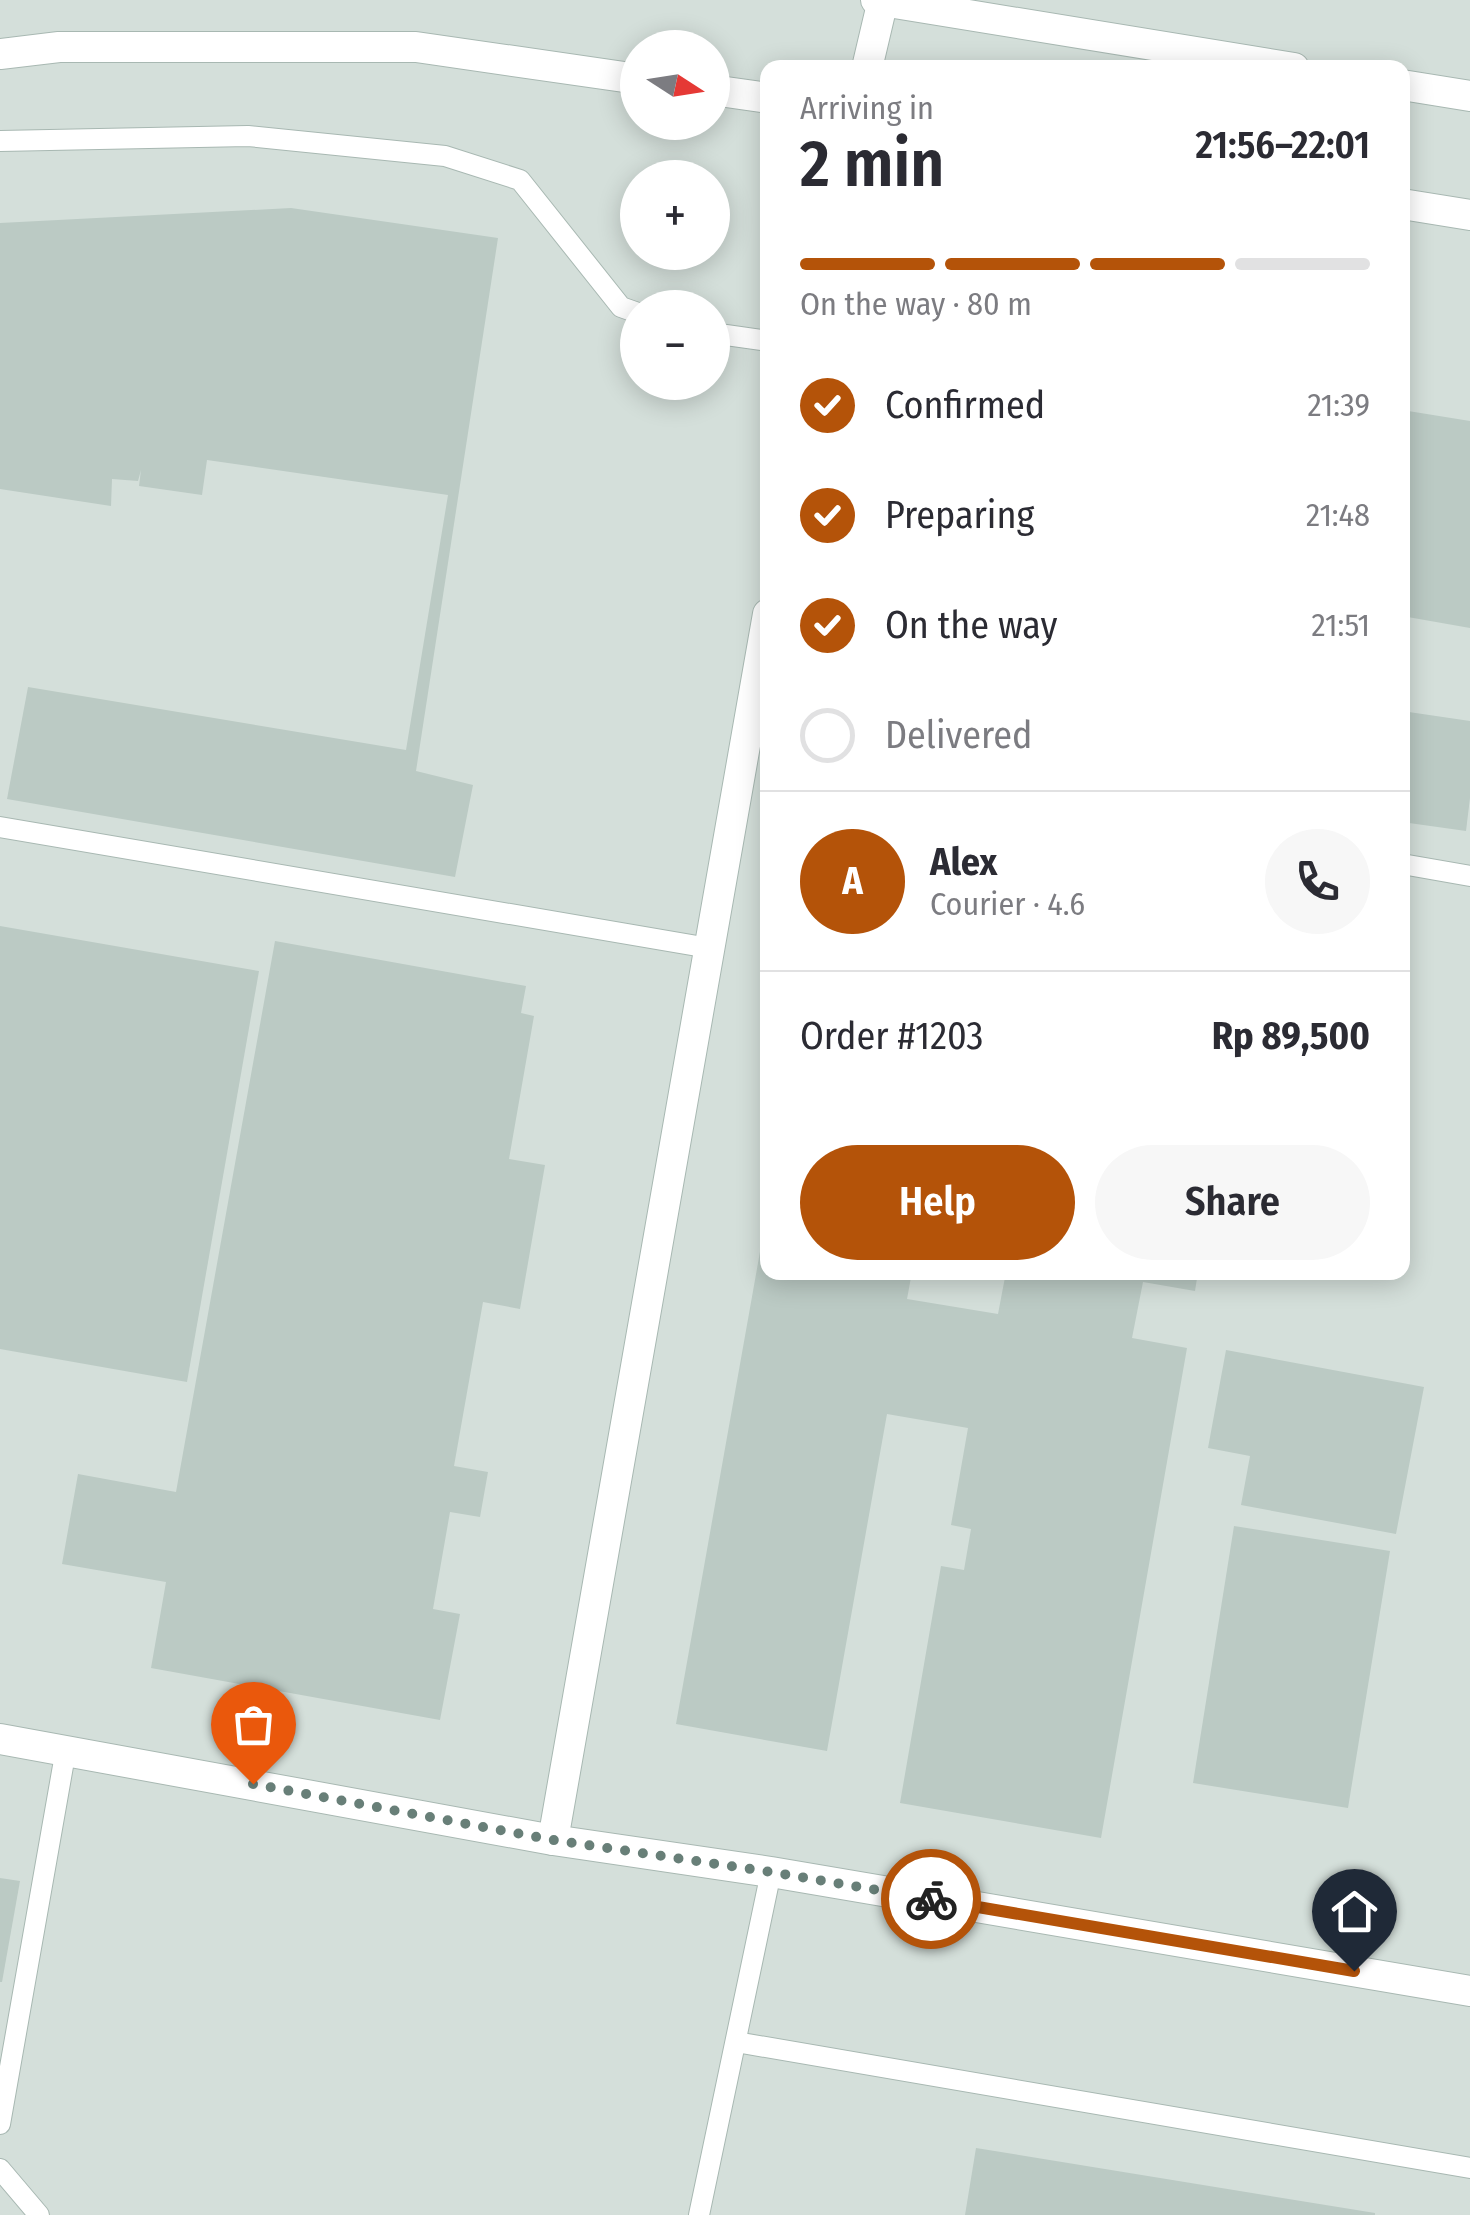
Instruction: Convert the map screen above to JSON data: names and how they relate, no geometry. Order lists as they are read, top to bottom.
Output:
{
  "north": "right",
  "page": {
    "map_buttons": ["+", "−"],
    "heading": ["2 min", "Arriving in", "21:56–22:01"],
    "panel": [
      "Alex",
      "Courier · 4.6",
      "Order #1203",
      "Rp 89,500"
    ],
    "bar": "On the way · 80 m",
    "list": [
      ["Confirmed", "21:39"],
      ["Preparing", "21:48"],
      ["On the way", "21:51"],
      "Delivered"
    ],
    "round": "A",
    "buttons": ["Help", "Share"]
  }
}
